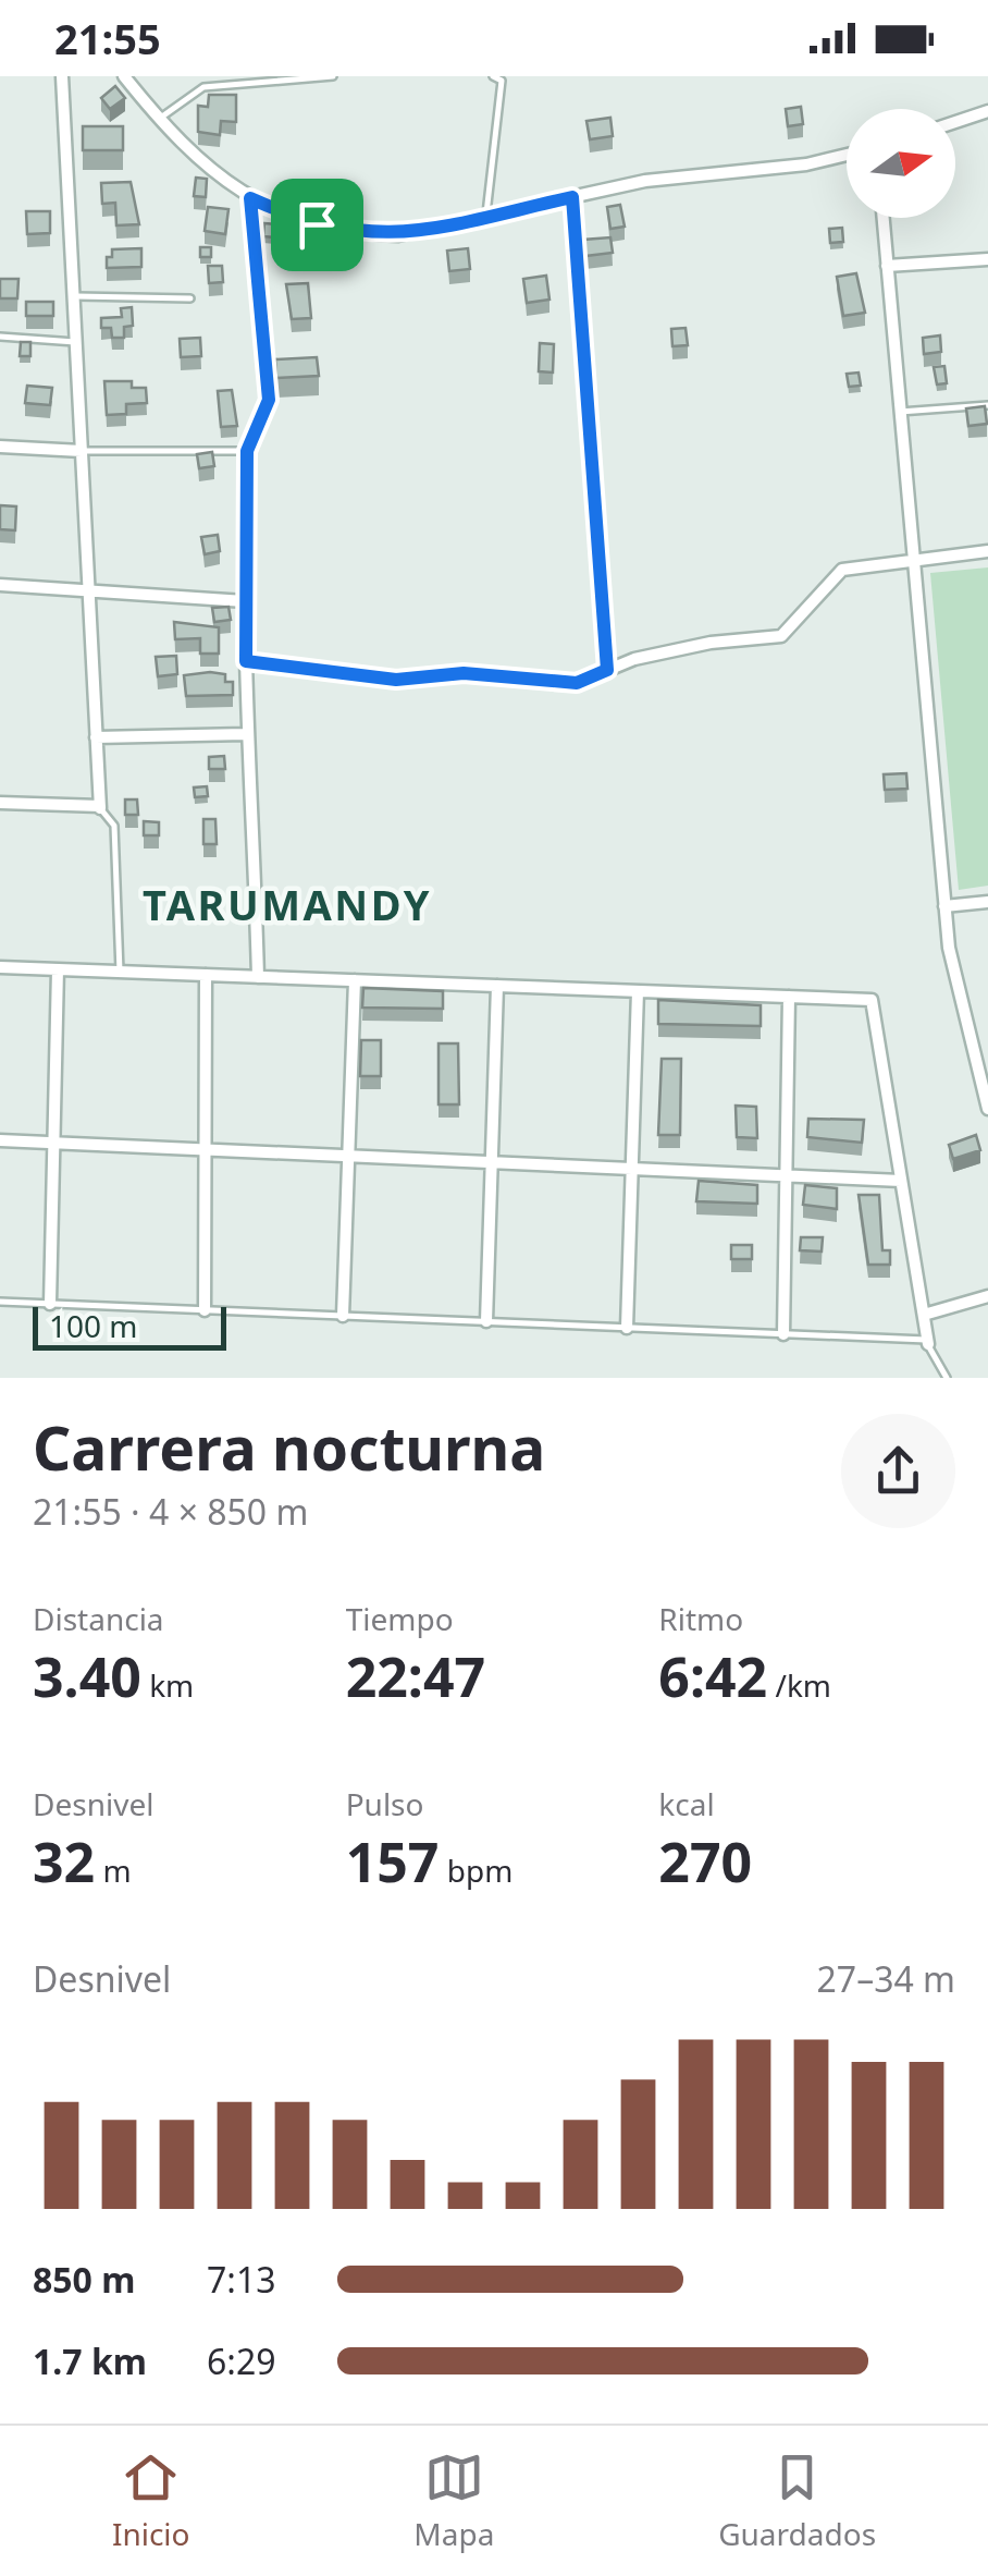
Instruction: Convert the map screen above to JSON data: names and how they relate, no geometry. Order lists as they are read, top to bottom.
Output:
{
  "districts": ["TARUMANDY"],
  "scale_bar": "100 m",
  "north": "right",
  "page": {
    "status": "21:55",
    "scale": "100 m",
    "heading": ["Carrera nocturna", "21:55 · 4 × 850 m"],
    "stats": [
      ["Distancia", "3.40 km"],
      ["Tiempo", "22:47"],
      ["Ritmo", "6:42 /km"],
      ["Desnivel", "32 m"],
      ["Pulso", "157 bpm"],
      ["kcal", "270"]
    ],
    "chart": ["Desnivel", "27–34 m"],
    "list": [
      {
        "name": "850 m",
        "note": "7:13"
      },
      {
        "name": "1.7 km",
        "note": "6:29"
      }
    ],
    "tabs": ["Inicio", "Mapa", "Guardados"]
  }
}
